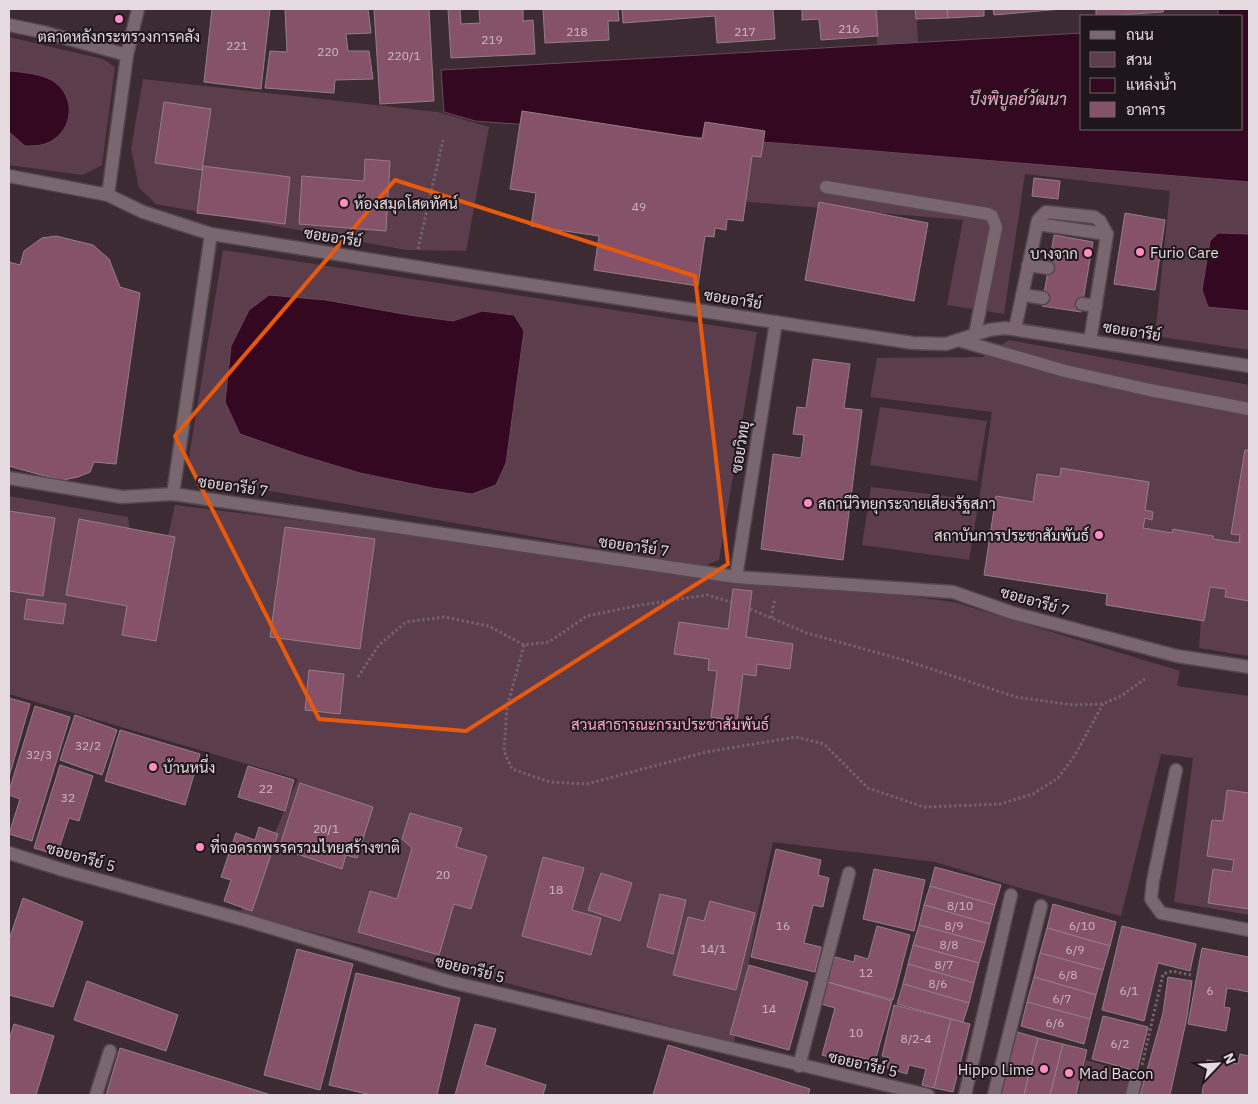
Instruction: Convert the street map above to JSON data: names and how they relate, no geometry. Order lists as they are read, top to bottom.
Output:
{
  "streets": {
    "street": [
      "ซอยอารีย์",
      "ซอยวิทยุ",
      "ซอยอารีย์ 7",
      "ซอยอารีย์ 5"
    ]
  },
  "crossings": [
    ["ซอยอารีย์", "ซอยวิทยุ"],
    ["ซอยวิทยุ", "ซอยอารีย์ 7"]
  ],
  "water": ["บึงพิบูลย์วัฒนา"],
  "parks": ["สวนสาธารณะกรมประชาสัมพันธ์"],
  "places": [
    "ตลาดหลังกระทรวงการคลัง",
    "ห้องสมุดโสตทัศน์",
    "Furio Care",
    "บางจาก",
    "สถานีวิทยุกระจายเสียงรัฐสภา",
    "สถาบันการประชาสัมพันธ์",
    "บ้านหนึ่ง",
    "ที่จอดรถพรรครวมไทยสร้างชาติ",
    "Hippo Lime",
    "Mad Bacon"
  ],
  "house_numbers": [
    "216",
    "218",
    "217",
    "219",
    "221",
    "220",
    "220/1",
    "49",
    "32/2",
    "32/3",
    "22",
    "32",
    "20/1",
    "20",
    "18",
    "8/10",
    "16",
    "8/9",
    "6/10",
    "8/8",
    "14/1",
    "6/9",
    "8/7",
    "12",
    "6/8",
    "8/6",
    "6/1",
    "6",
    "6/7",
    "14",
    "6/6",
    "10",
    "8/2-4",
    "6/2"
  ],
  "legend": [
    "ถนน",
    "สวน",
    "แหล่งน้ำ",
    "อาคาร"
  ],
  "north": "top right"
}
